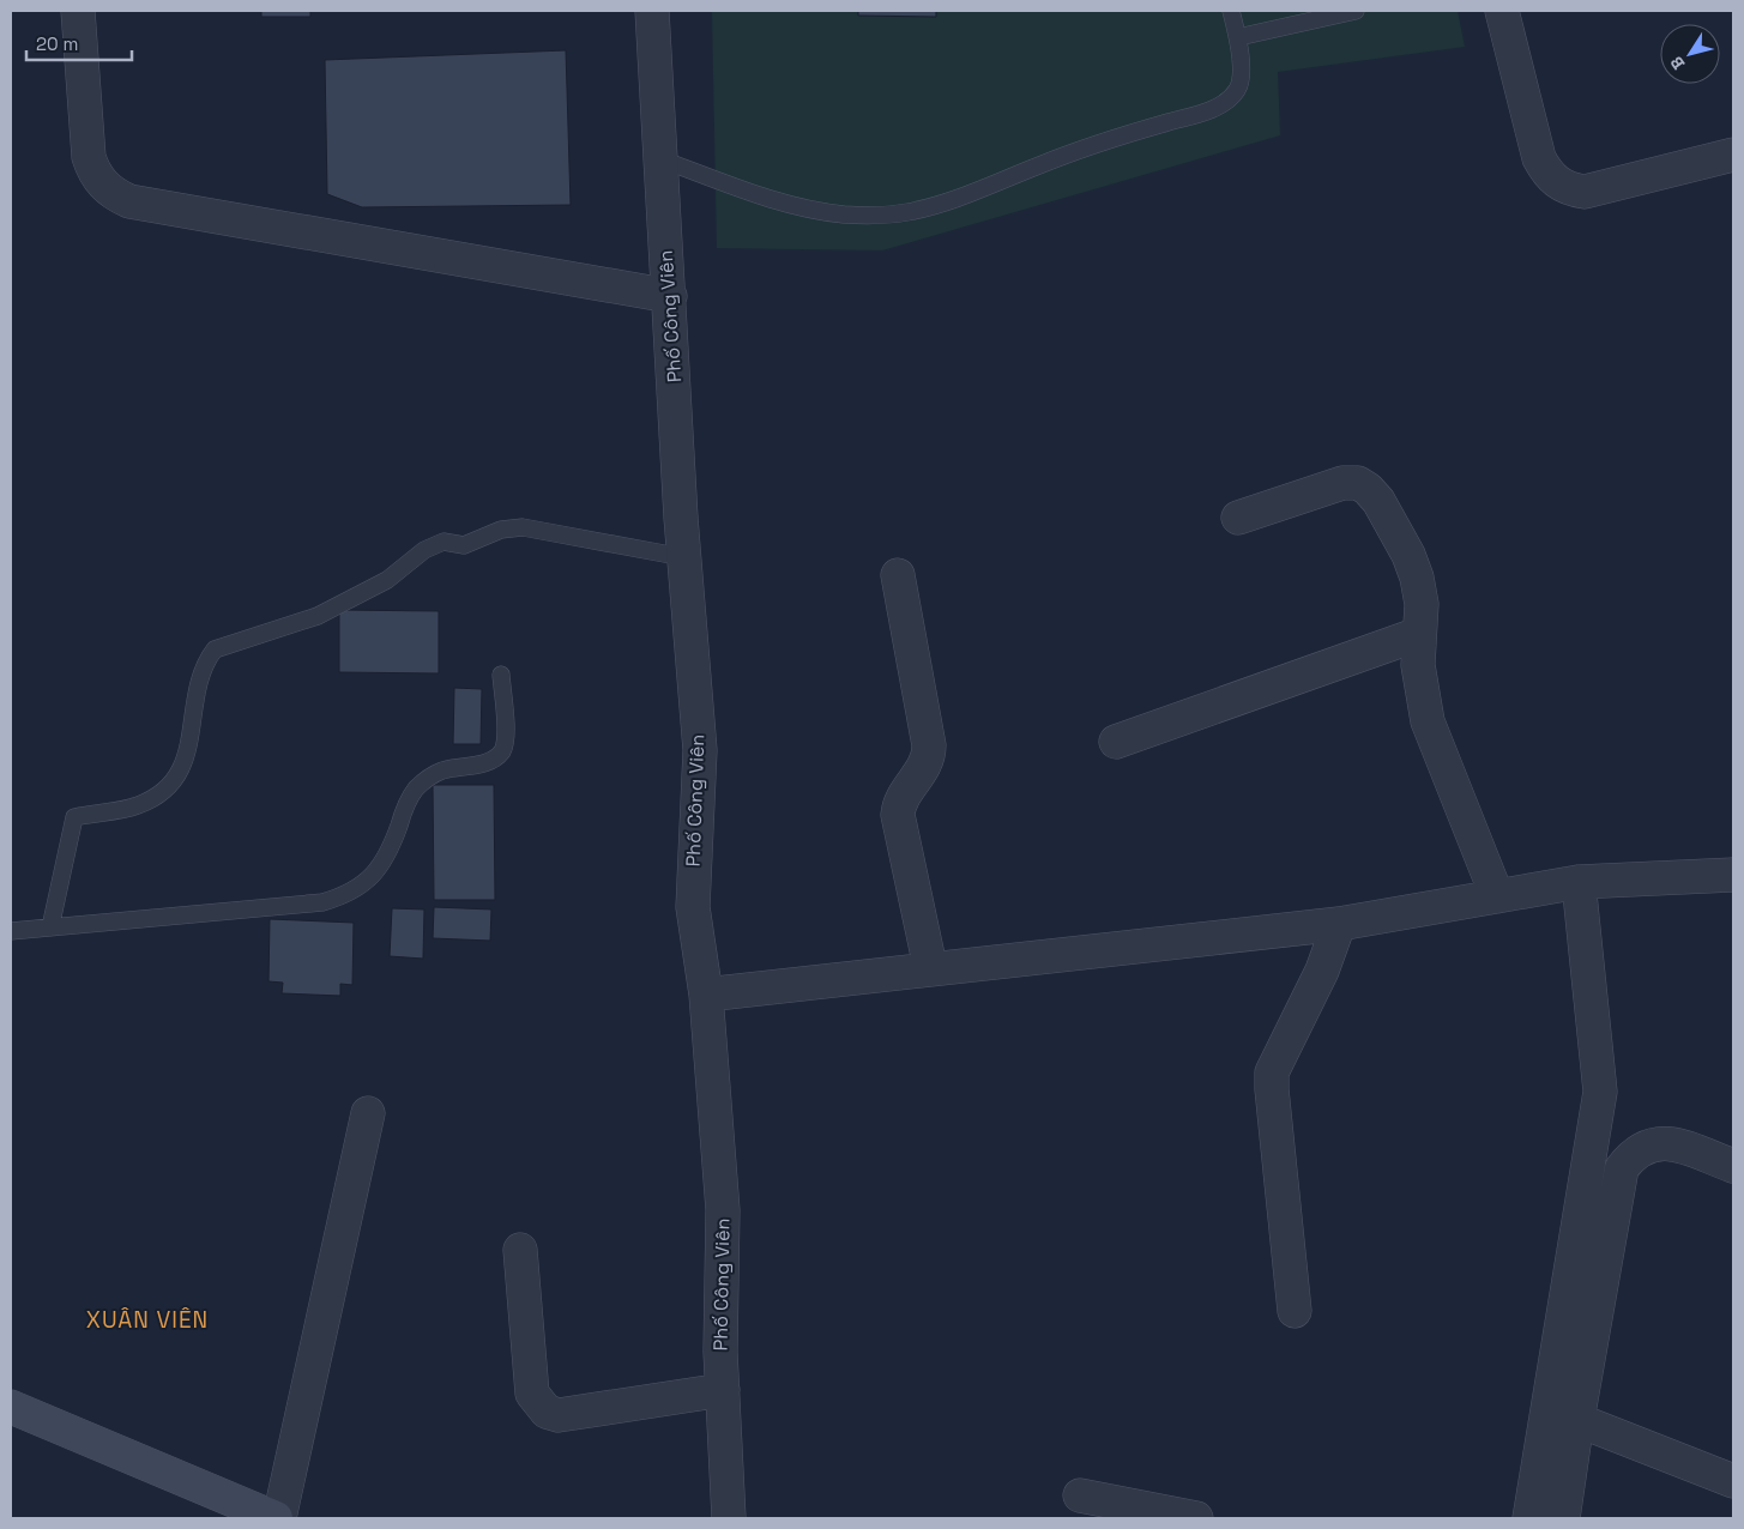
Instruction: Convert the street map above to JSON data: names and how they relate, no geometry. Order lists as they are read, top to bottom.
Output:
{
  "streets": {
    "street": ["Phố Công Viên"]
  },
  "districts": ["XUÂN VIÊN"],
  "scale_bar": "20 m",
  "north": "bottom left"
}
